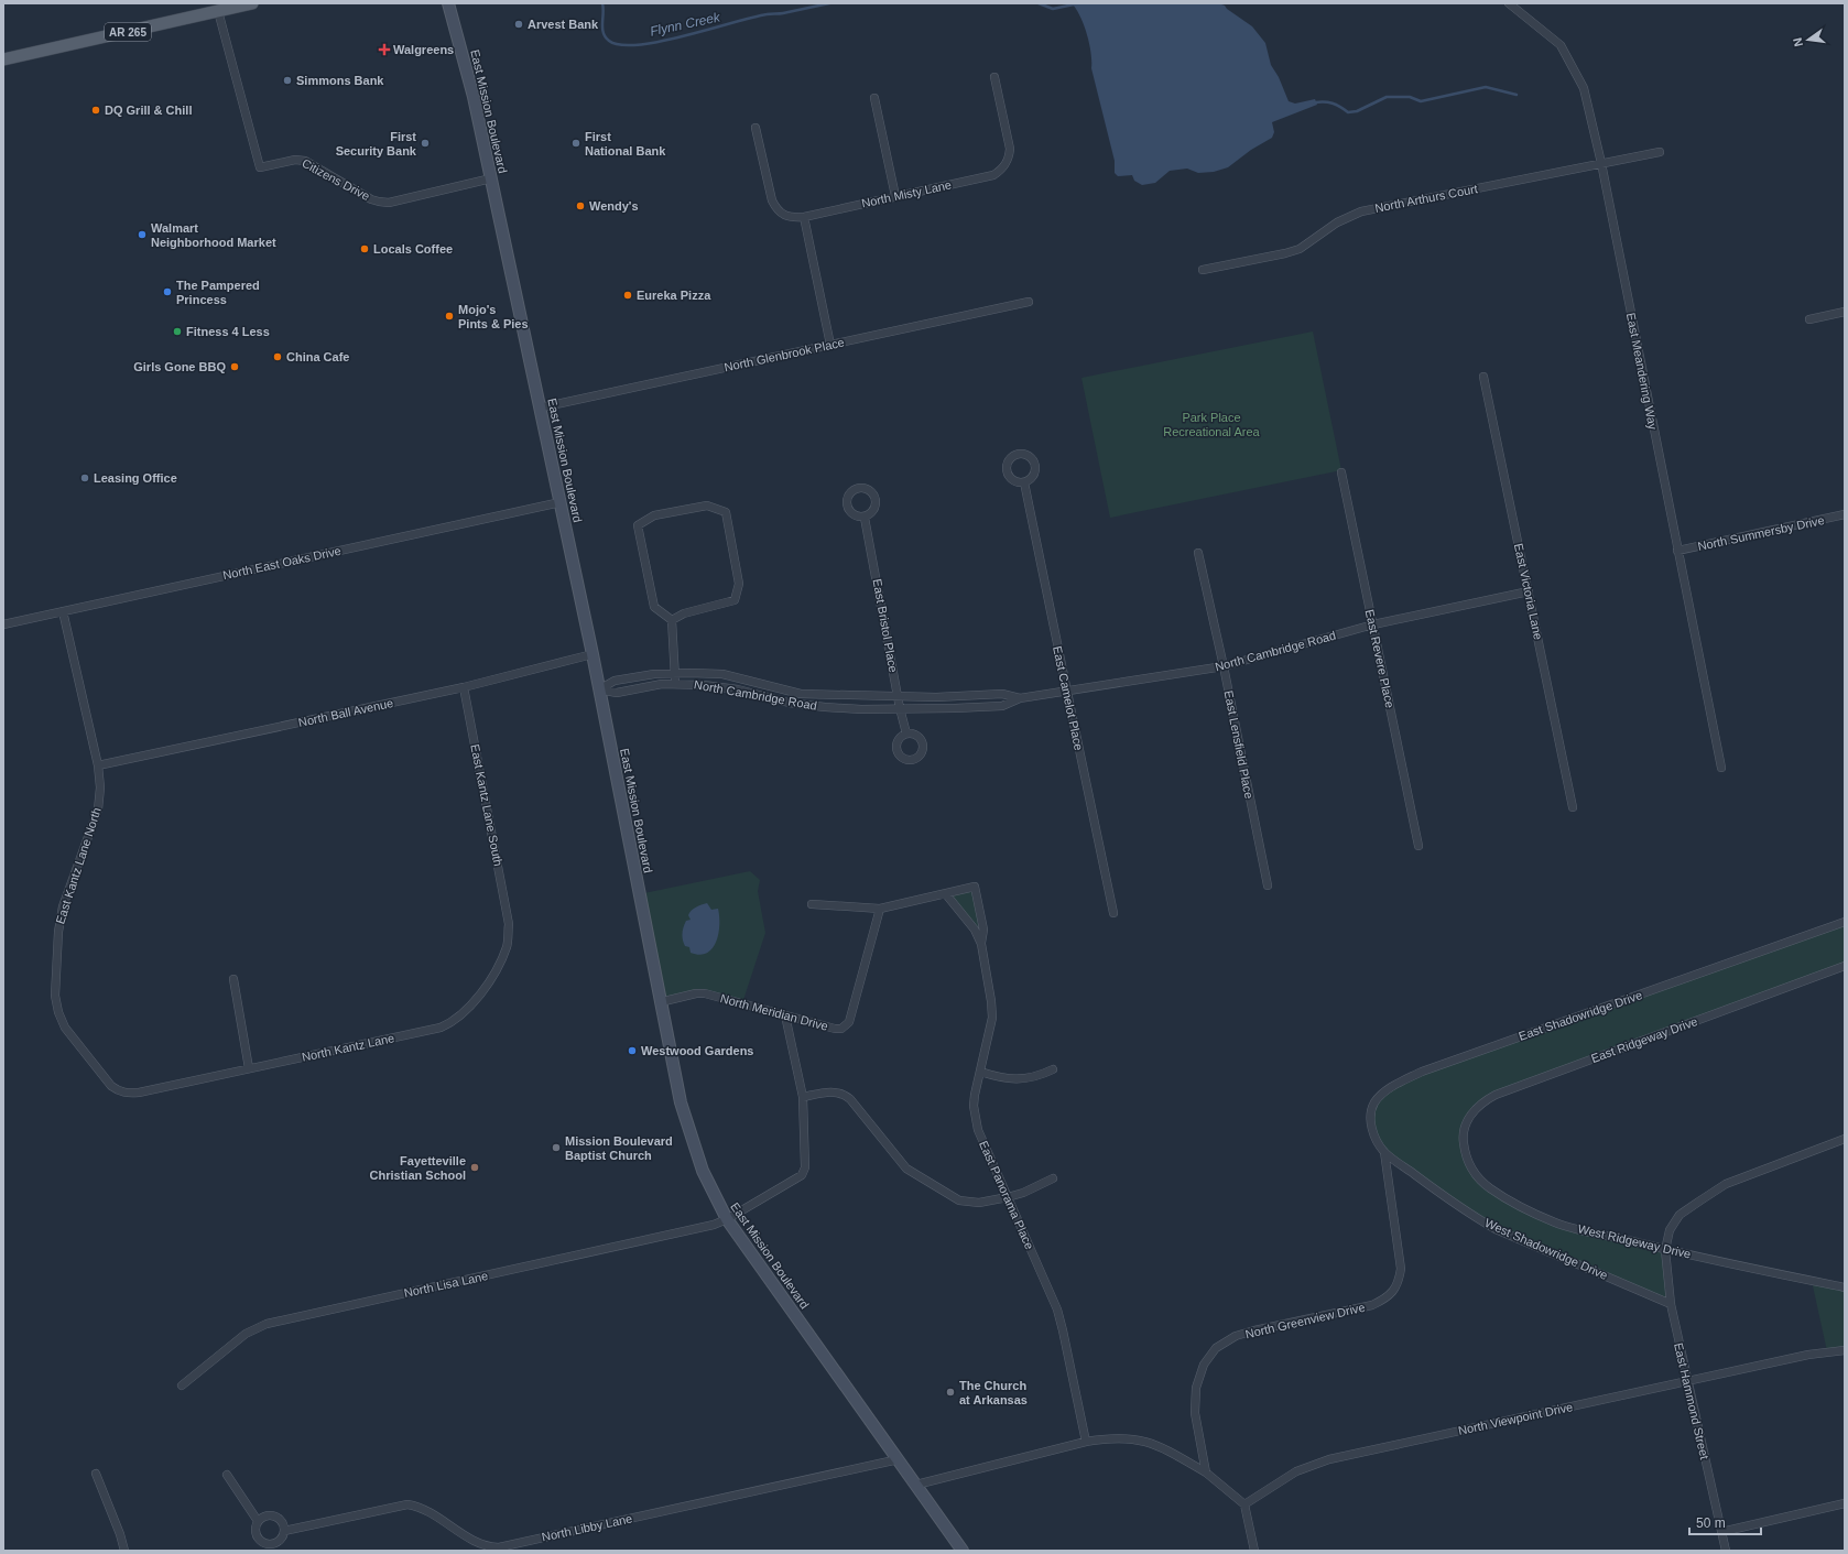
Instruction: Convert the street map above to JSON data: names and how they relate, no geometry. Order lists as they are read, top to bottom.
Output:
{
  "streets": {
    "main road": ["AR 265", "East Mission Boulevard"],
    "street": [
      "Citizens Drive",
      "North Misty Lane",
      "North Arthurs Court",
      "North Glenbrook Place",
      "East Meandering Way",
      "North Summersby Drive",
      "North East Oaks Drive",
      "East Victoria Lane",
      "East Bristol Place",
      "North Cambridge Road",
      "East Revere Place",
      "East Camelot Place",
      "North Ball Avenue",
      "East Lensfield Place",
      "East Kantz Lane South",
      "East Kantz Lane North",
      "North Meridian Drive",
      "East Shadowridge Drive",
      "East Ridgeway Drive",
      "North Kantz Lane",
      "East Panorama Place",
      "West Ridgeway Drive",
      "West Shadowridge Drive",
      "North Lisa Lane",
      "North Greenview Drive",
      "East Hammond Street",
      "North Viewpoint Drive",
      "North Libby Lane"
    ]
  },
  "crossings": [
    ["AR 265", "Citizens Drive"],
    ["East Mission Boulevard", "Citizens Drive"],
    ["East Mission Boulevard", "North Glenbrook Place"],
    ["East Mission Boulevard", "North East Oaks Drive"],
    ["East Mission Boulevard", "North Cambridge Road"],
    ["East Mission Boulevard", "North Ball Avenue"],
    ["East Mission Boulevard", "North Meridian Drive"],
    ["East Mission Boulevard", "North Lisa Lane"],
    ["East Mission Boulevard", "North Libby Lane"],
    ["North Arthurs Court", "East Meandering Way"],
    ["East Meandering Way", "North Summersby Drive"],
    ["North East Oaks Drive", "East Kantz Lane North"],
    ["East Victoria Lane", "North Cambridge Road"],
    ["East Bristol Place", "North Cambridge Road"],
    ["North Cambridge Road", "East Revere Place"],
    ["North Cambridge Road", "East Camelot Place"],
    ["North Cambridge Road", "East Lensfield Place"],
    ["North Ball Avenue", "East Kantz Lane South"],
    ["North Ball Avenue", "East Kantz Lane North"],
    ["East Kantz Lane South", "North Kantz Lane"],
    ["East Kantz Lane North", "North Kantz Lane"],
    ["East Shadowridge Drive", "West Shadowridge Drive"],
    ["East Shadowridge Drive", "North Greenview Drive"],
    ["East Ridgeway Drive", "West Ridgeway Drive"],
    ["West Ridgeway Drive", "East Hammond Street"],
    ["West Shadowridge Drive", "North Greenview Drive"],
    ["West Shadowridge Drive", "East Hammond Street"],
    ["East Hammond Street", "North Viewpoint Drive"]
  ],
  "water": ["Flynn Creek"],
  "parks": ["Park Place Recreational Area"],
  "places": {
    "other": [
      "Arvest Bank",
      "Simmons Bank",
      "DQ Grill & Chill",
      "First Security Bank",
      "First National Bank",
      "Wendy's",
      "Walmart Neighborhood Market",
      "Locals Coffee",
      "The Pampered Princess",
      "Eureka Pizza",
      "Mojo's Pints & Pies",
      "Fitness 4 Less",
      "China Cafe",
      "Girls Gone BBQ",
      "Leasing Office",
      "Westwood Gardens",
      "Mission Boulevard Baptist Church",
      "Fayetteville Christian School",
      "The Church at Arkansas"
    ],
    "health": ["Walgreens"]
  },
  "scale_bar": "50 m",
  "north": "left"
}
